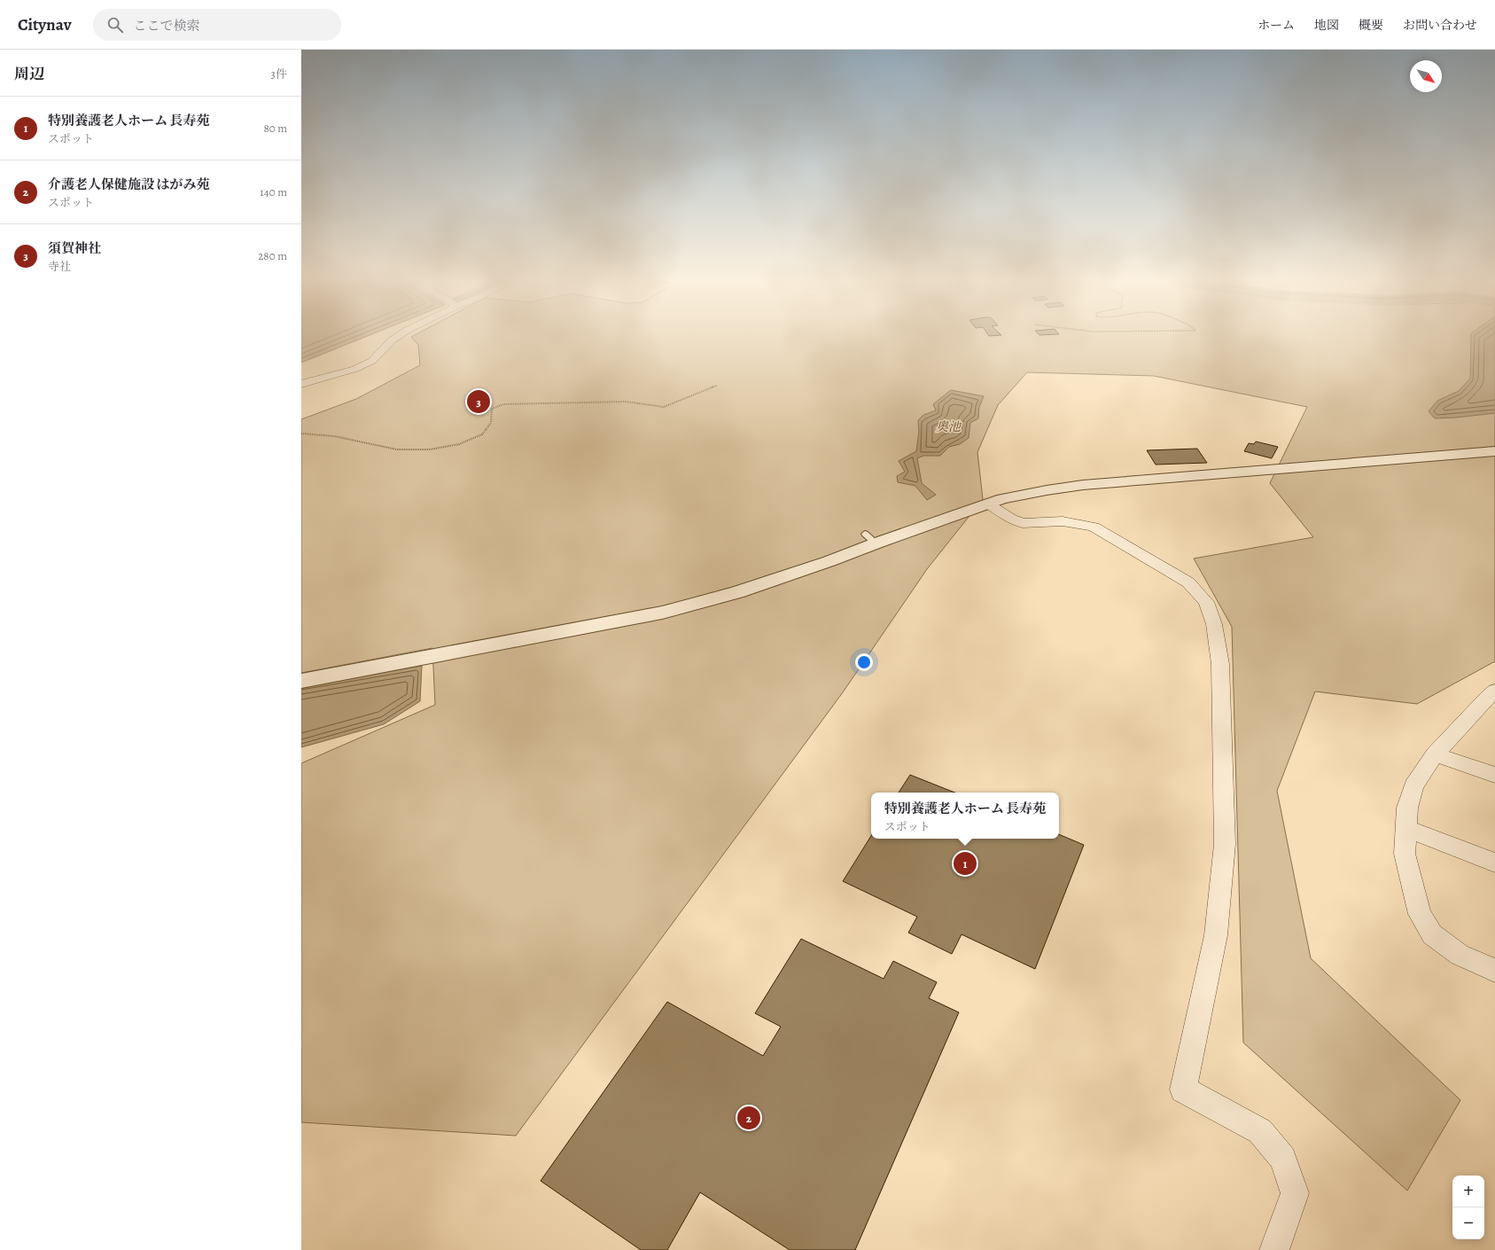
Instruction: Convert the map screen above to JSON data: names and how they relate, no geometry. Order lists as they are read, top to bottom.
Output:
{
  "water": ["奥池"],
  "north": "bottom right",
  "page": {
    "header": "Citynav",
    "search": "ここで検索",
    "nav": [
      "ホーム",
      "地図",
      "概要",
      "お問い合わせ"
    ],
    "heading": ["周辺", "3件"],
    "list": [
      {
        "mark": "1",
        "name": "特別養護老人ホーム 長寿苑",
        "note": "スポット",
        "value": "80 m"
      },
      {
        "mark": "2",
        "name": "介護老人保健施設 はがみ苑",
        "note": "スポット",
        "value": "140 m"
      },
      {
        "mark": "3",
        "name": "須賀神社",
        "note": "寺社",
        "value": "280 m"
      }
    ],
    "pins": ["3", "1", "2"],
    "popup": ["特別養護老人ホーム 長寿苑", "スポット"],
    "map_buttons": ["+", "−"]
  }
}
